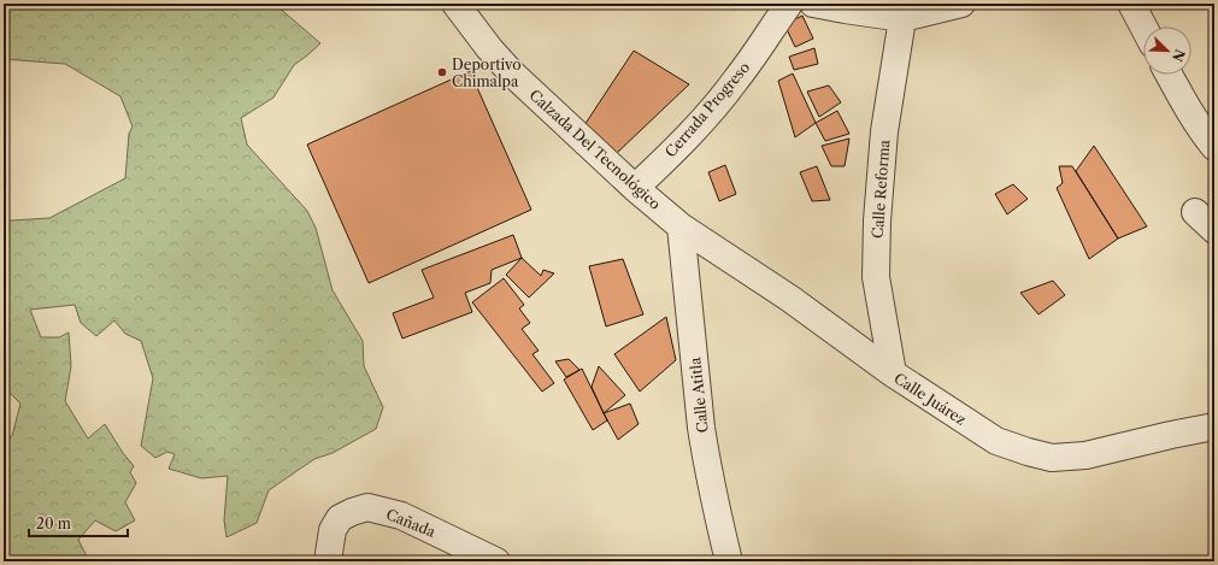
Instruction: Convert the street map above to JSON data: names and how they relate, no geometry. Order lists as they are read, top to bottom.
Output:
{
  "streets": {
    "street": [
      "Cerrada Progreso",
      "Calzada Del Tecnológico",
      "Calle Reforma",
      "Calle Atitla",
      "Calle Juárez",
      "Cañada"
    ]
  },
  "crossings": [
    ["Cerrada Progreso", "Calzada Del Tecnológico"],
    ["Calzada Del Tecnológico", "Calle Atitla"],
    ["Calzada Del Tecnológico", "Calle Juárez"],
    ["Calle Reforma", "Calle Juárez"],
    ["Calle Atitla", "Calle Juárez"]
  ],
  "places": ["Deportivo Chimalpa"],
  "scale_bar": "20 m",
  "north": "bottom right"
}
